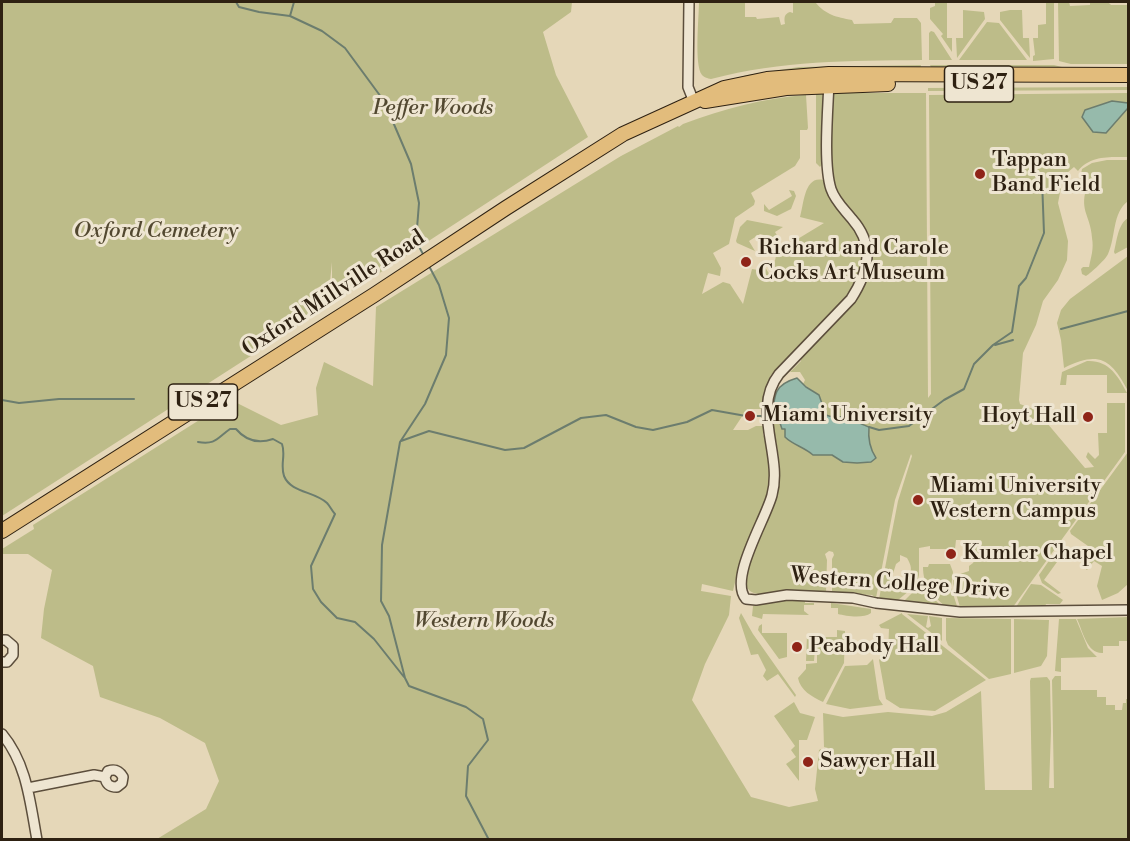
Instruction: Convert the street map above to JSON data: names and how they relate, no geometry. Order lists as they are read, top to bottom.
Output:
{
  "streets": {
    "highway": ["US 27", "Oxford Millville Road"],
    "street": ["Western College Drive"]
  },
  "crossings": [
    ["US 27", "Oxford Millville Road"],
    ["US 27", "Western College Drive"]
  ],
  "parks": ["Peffer Woods", "Oxford Cemetery", "Western Woods"],
  "places": [
    "Tappan Band Field",
    "Richard and Carole Cocks Art Museum",
    "Miami University",
    "Hoyt Hall",
    "Miami University Western Campus",
    "Kumler Chapel",
    "Peabody Hall",
    "Sawyer Hall"
  ]
}
